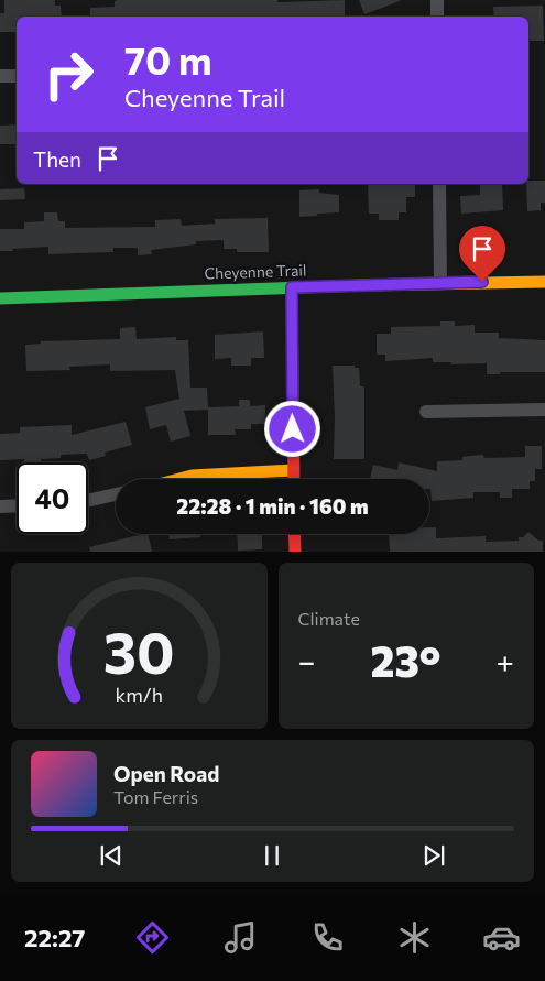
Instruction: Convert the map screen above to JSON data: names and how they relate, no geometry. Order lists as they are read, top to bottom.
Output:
{
  "streets": {
    "street": ["Cheyenne Trail"]
  },
  "page": {
    "turn": ["70 m", "Cheyenne Trail"],
    "then": "Then",
    "limit": "40",
    "trip": "22:28 · 1 min · 160 m",
    "tile": "Climate",
    "heat": ["−", "23°", "+"],
    "song": ["Open Road", "Tom Ferris"],
    "tabs": "22:27",
    "gauge": ["30", "km/h"]
  }
}
